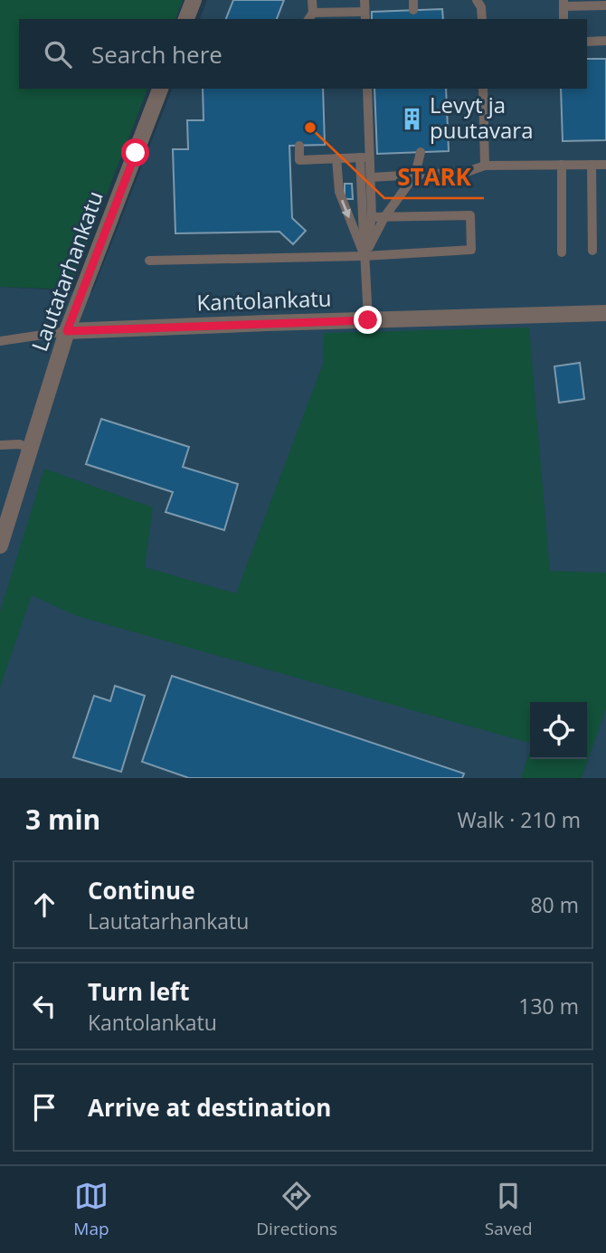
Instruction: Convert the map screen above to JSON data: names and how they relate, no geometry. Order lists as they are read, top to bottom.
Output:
{
  "streets": {
    "street": ["Lautatarhankatu", "Kantolankatu"]
  },
  "crossings": [
    ["Lautatarhankatu", "Kantolankatu"]
  ],
  "places": {
    "building": ["Levyt ja puutavara"],
    "other": ["STARK"]
  },
  "page": {
    "search": "Search here",
    "heading": ["3 min", "Walk · 210 m"],
    "list": [
      ["Continue", "Lautatarhankatu", "80 m"],
      ["Turn left", "Kantolankatu", "130 m"],
      "Arrive at destination"
    ],
    "nav": ["Map", "Directions", "Saved"]
  }
}
